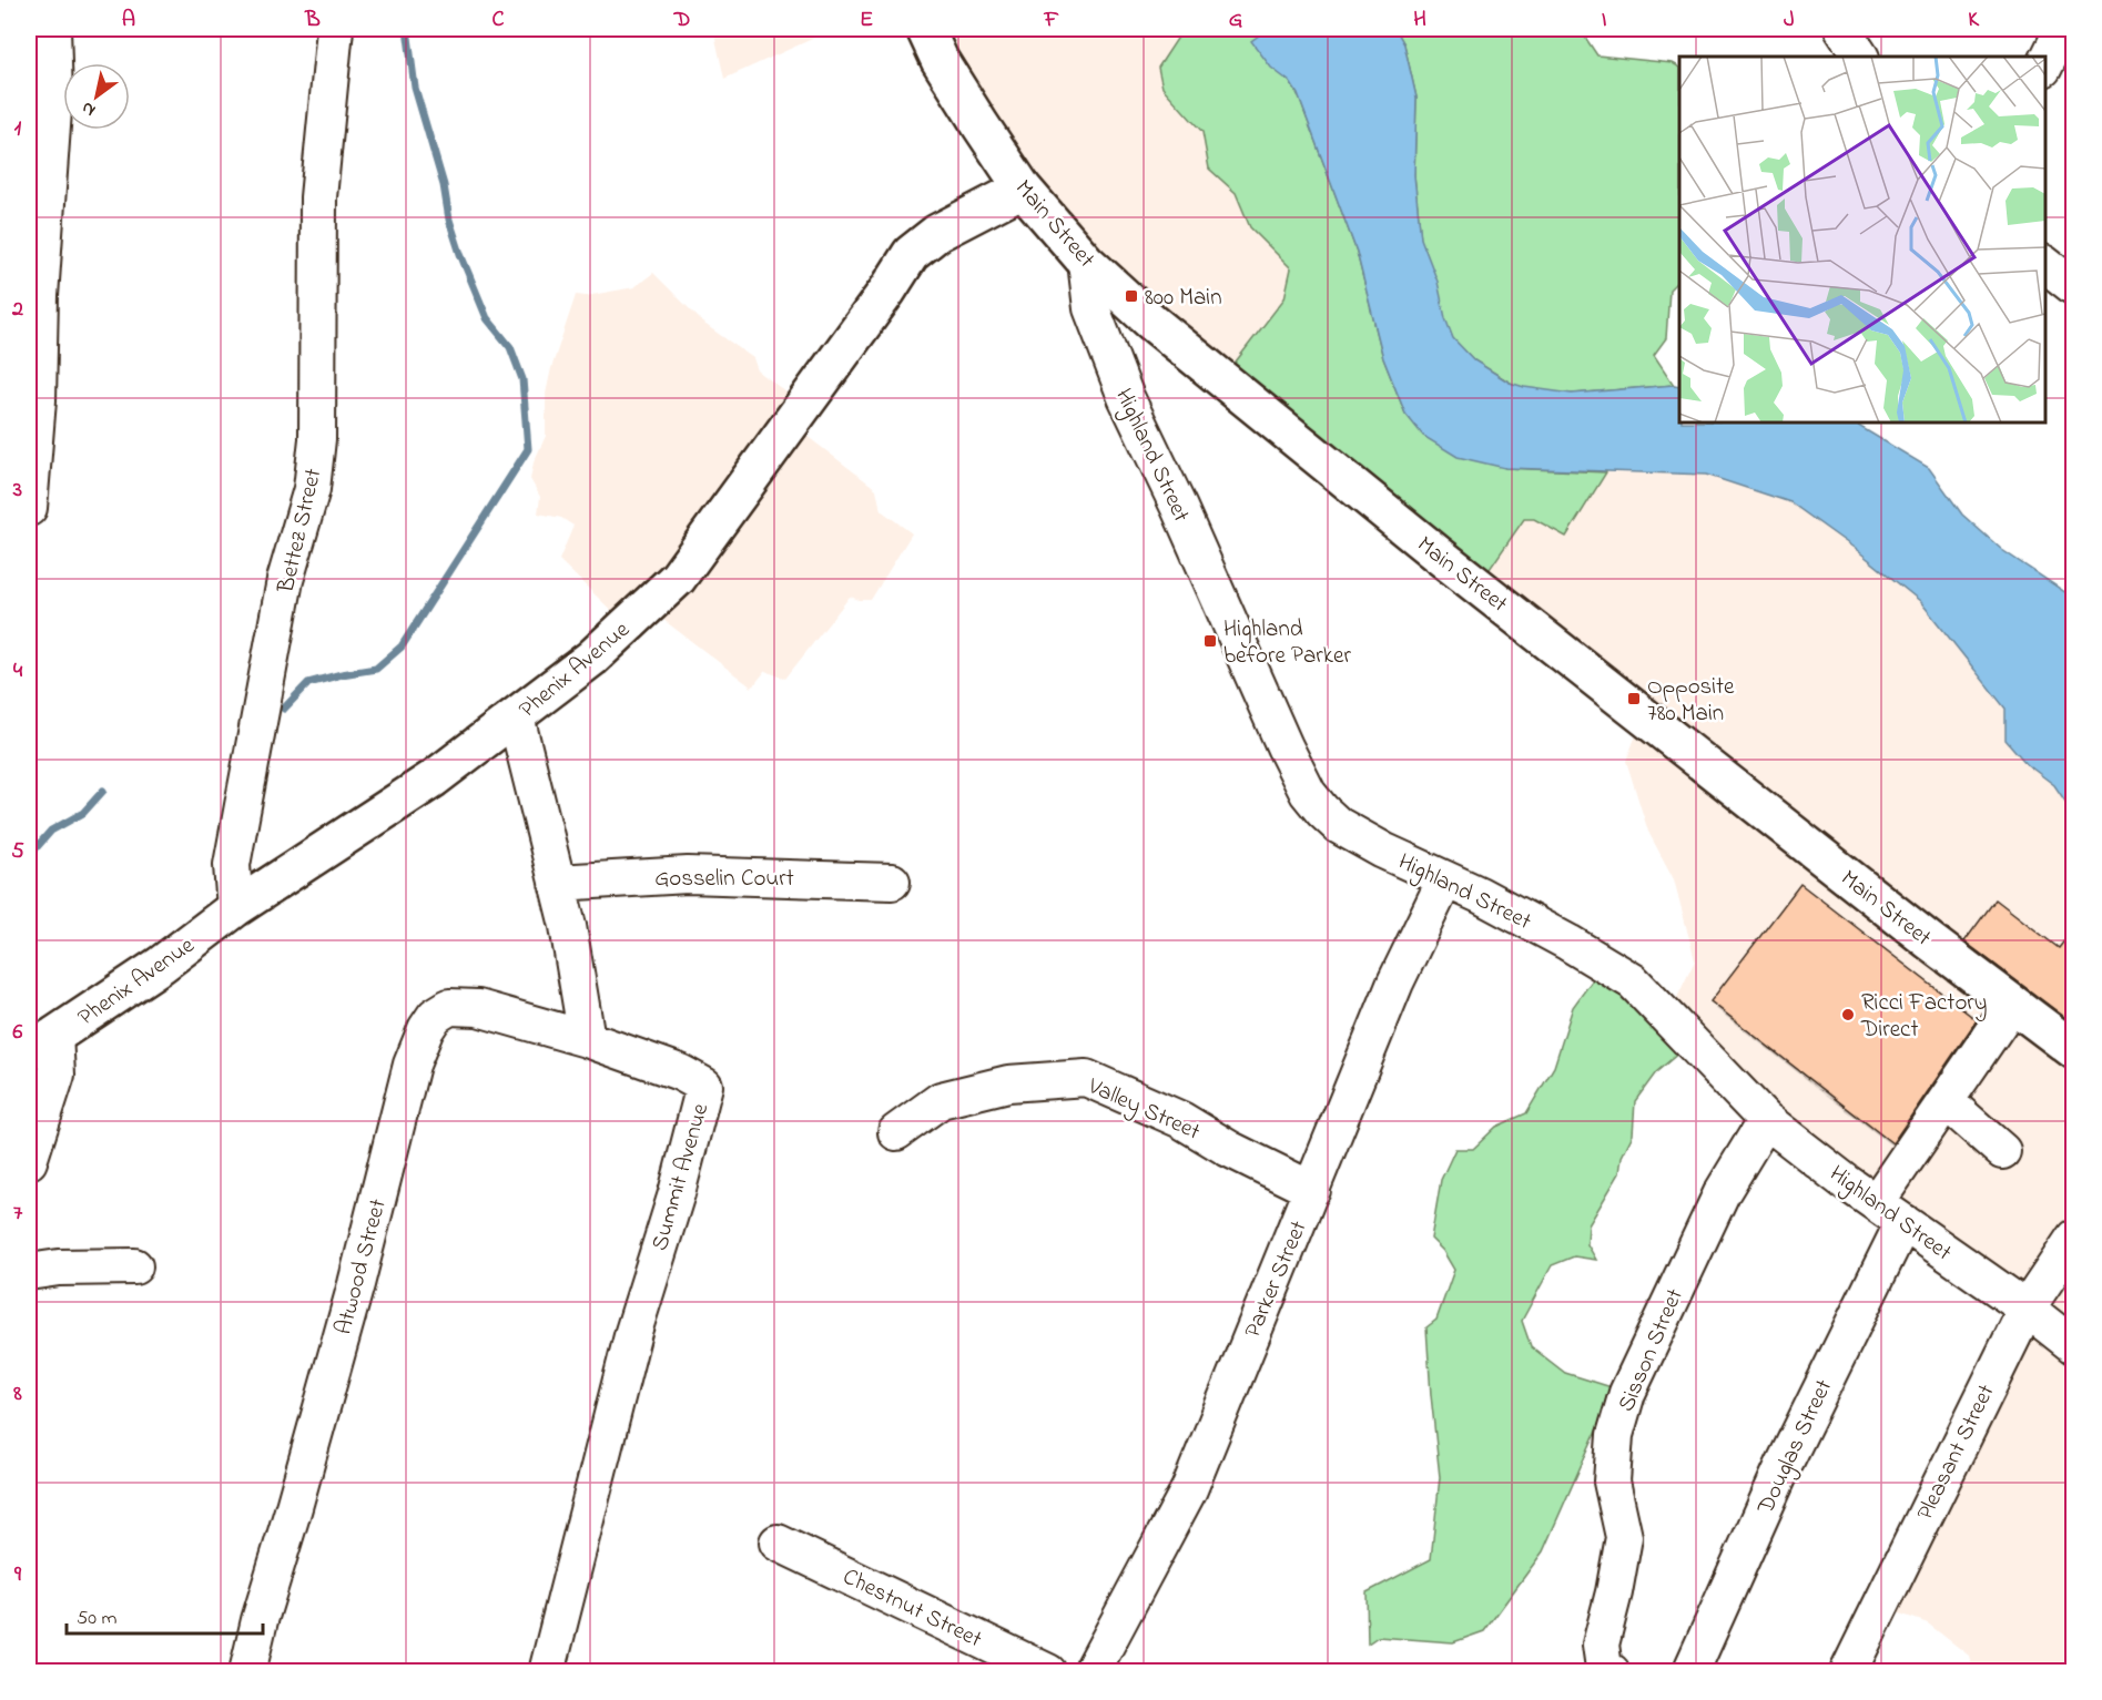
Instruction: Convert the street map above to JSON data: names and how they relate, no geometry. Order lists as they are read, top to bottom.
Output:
{
  "streets": {
    "main road": ["Main Street", "Phenix Avenue"],
    "street": [
      "Highland Street",
      "Bettez Street",
      "Gosselin Court",
      "Valley Street",
      "Summit Avenue",
      "Atwood Street",
      "Parker Street",
      "Sisson Street",
      "Douglas Street",
      "Pleasant Street",
      "Chestnut Street"
    ]
  },
  "crossings": [
    ["Main Street", "Highland Street"],
    ["Main Street", "Phenix Avenue"],
    ["Main Street", "Douglas Street"],
    ["Highland Street", "Parker Street"],
    ["Highland Street", "Sisson Street"],
    ["Highland Street", "Douglas Street"],
    ["Highland Street", "Pleasant Street"],
    ["Bettez Street", "Phenix Avenue"],
    ["Valley Street", "Parker Street"],
    ["Summit Avenue", "Atwood Street"]
  ],
  "places": {
    "transit": ["800 Main", "Highland before Parker", "Opposite 780 Main"],
    "other": ["Ricci Factory Direct"]
  },
  "scale_bar": "50 m",
  "north": "bottom left",
  "grid": {
    "columns": [
      "A",
      "B",
      "C",
      "D",
      "E",
      "F",
      "G",
      "H",
      "I",
      "J",
      "K"
    ],
    "rows": [
      "1",
      "2",
      "3",
      "4",
      "5",
      "6",
      "7",
      "8",
      "9"
    ]
  }
}
